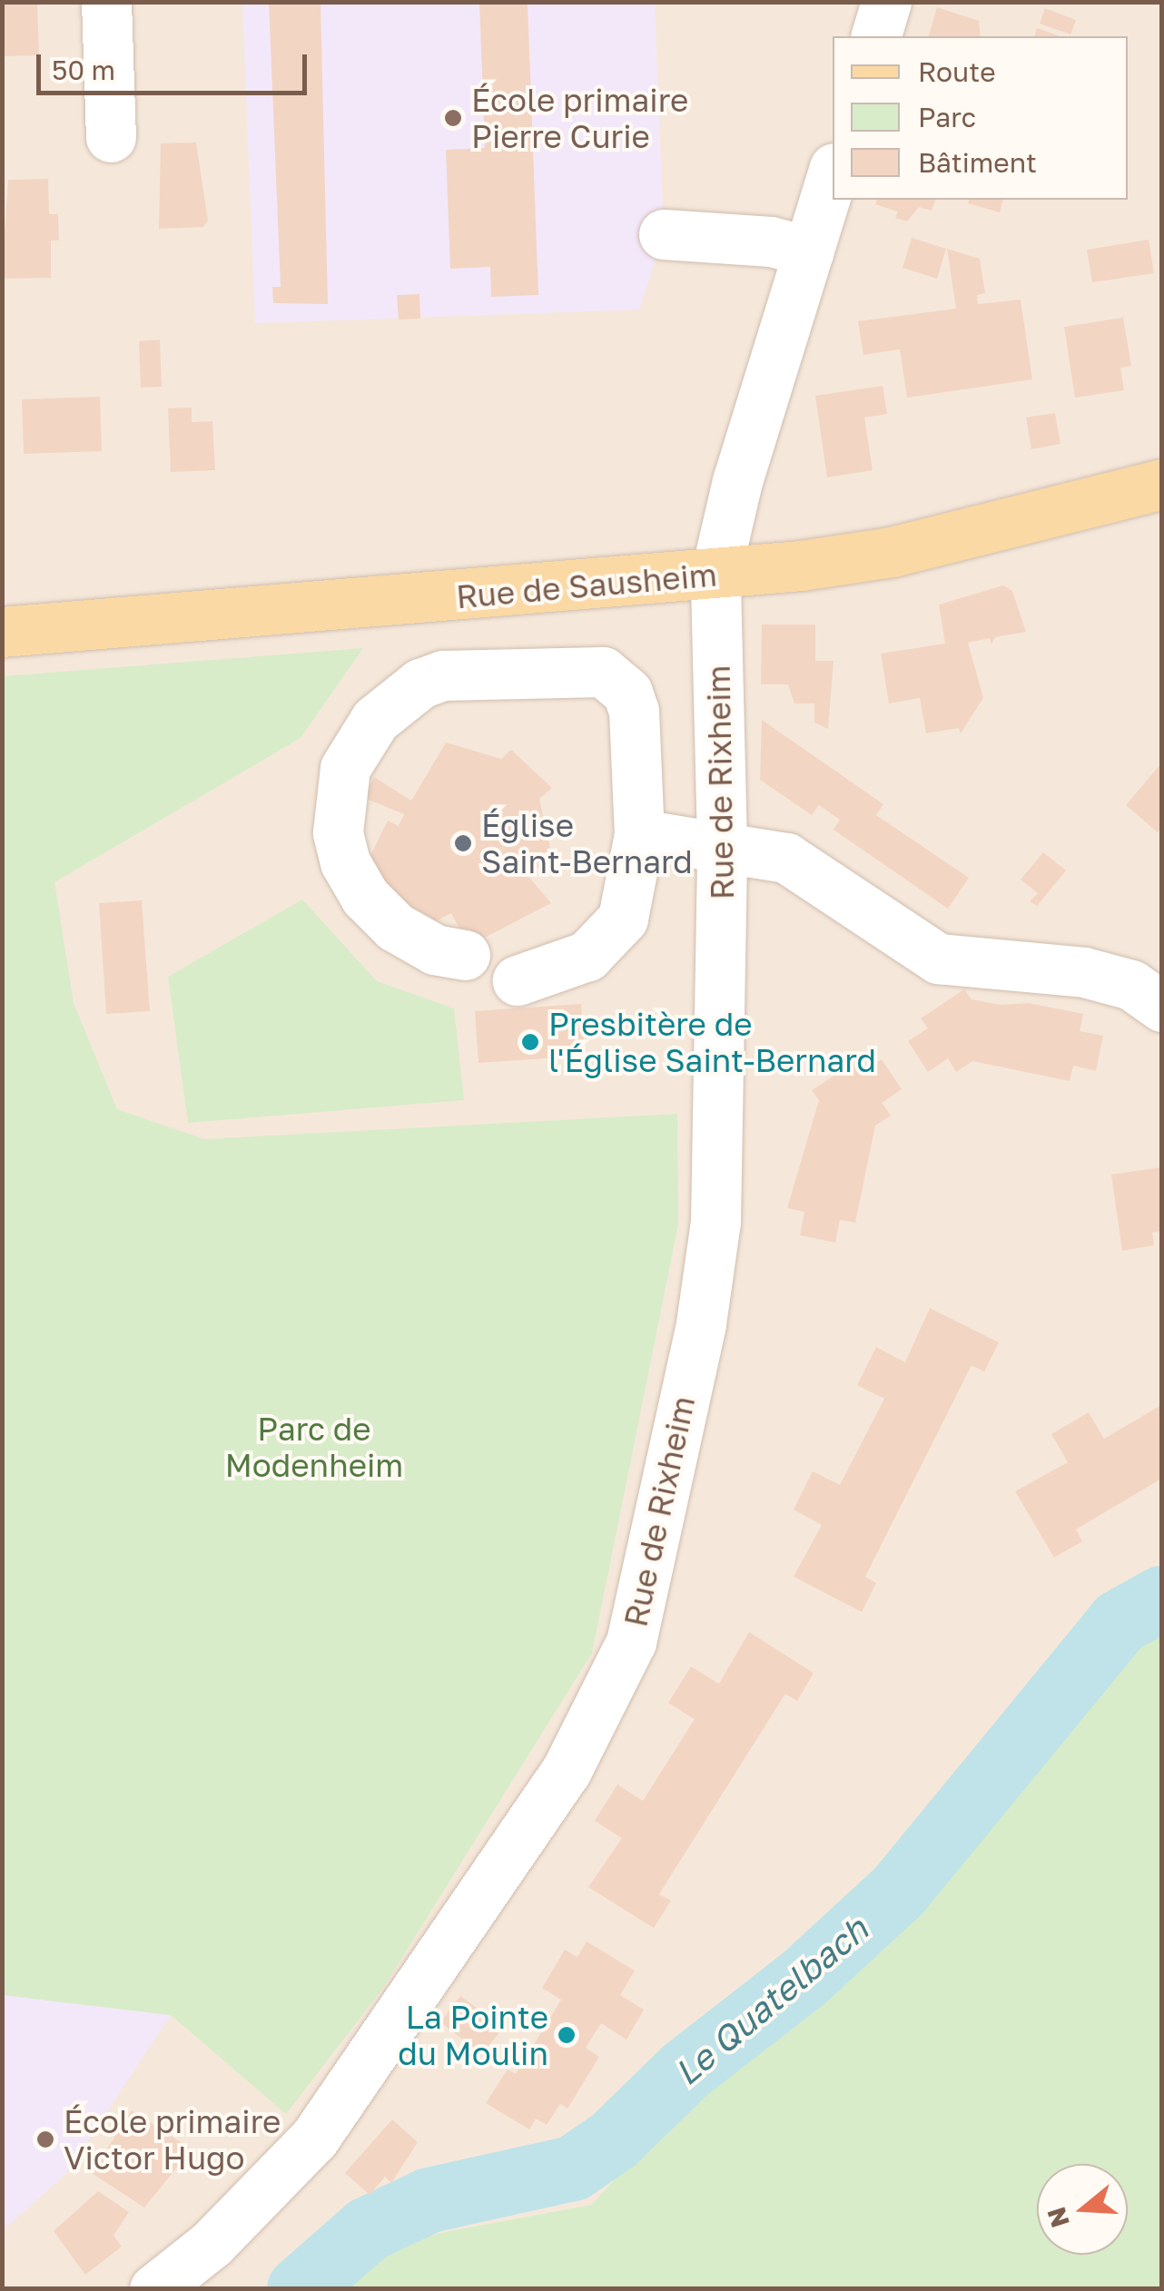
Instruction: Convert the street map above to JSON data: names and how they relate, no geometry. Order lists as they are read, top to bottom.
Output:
{
  "streets": {
    "main road": ["Rue de Sausheim"],
    "street": ["Rue de Rixheim"]
  },
  "crossings": [
    ["Rue de Sausheim", "Rue de Rixheim"]
  ],
  "water": ["Le Quatelbach"],
  "parks": ["Parc de Modenheim"],
  "places": [
    "École primaire Pierre Curie",
    "Église Saint-Bernard",
    "Presbitère de l'Église Saint-Bernard",
    "La Pointe du Moulin",
    "École primaire Victor Hugo"
  ],
  "legend": ["Route", "Parc", "Bâtiment"],
  "scale_bar": "50 m",
  "north": "left"
}
